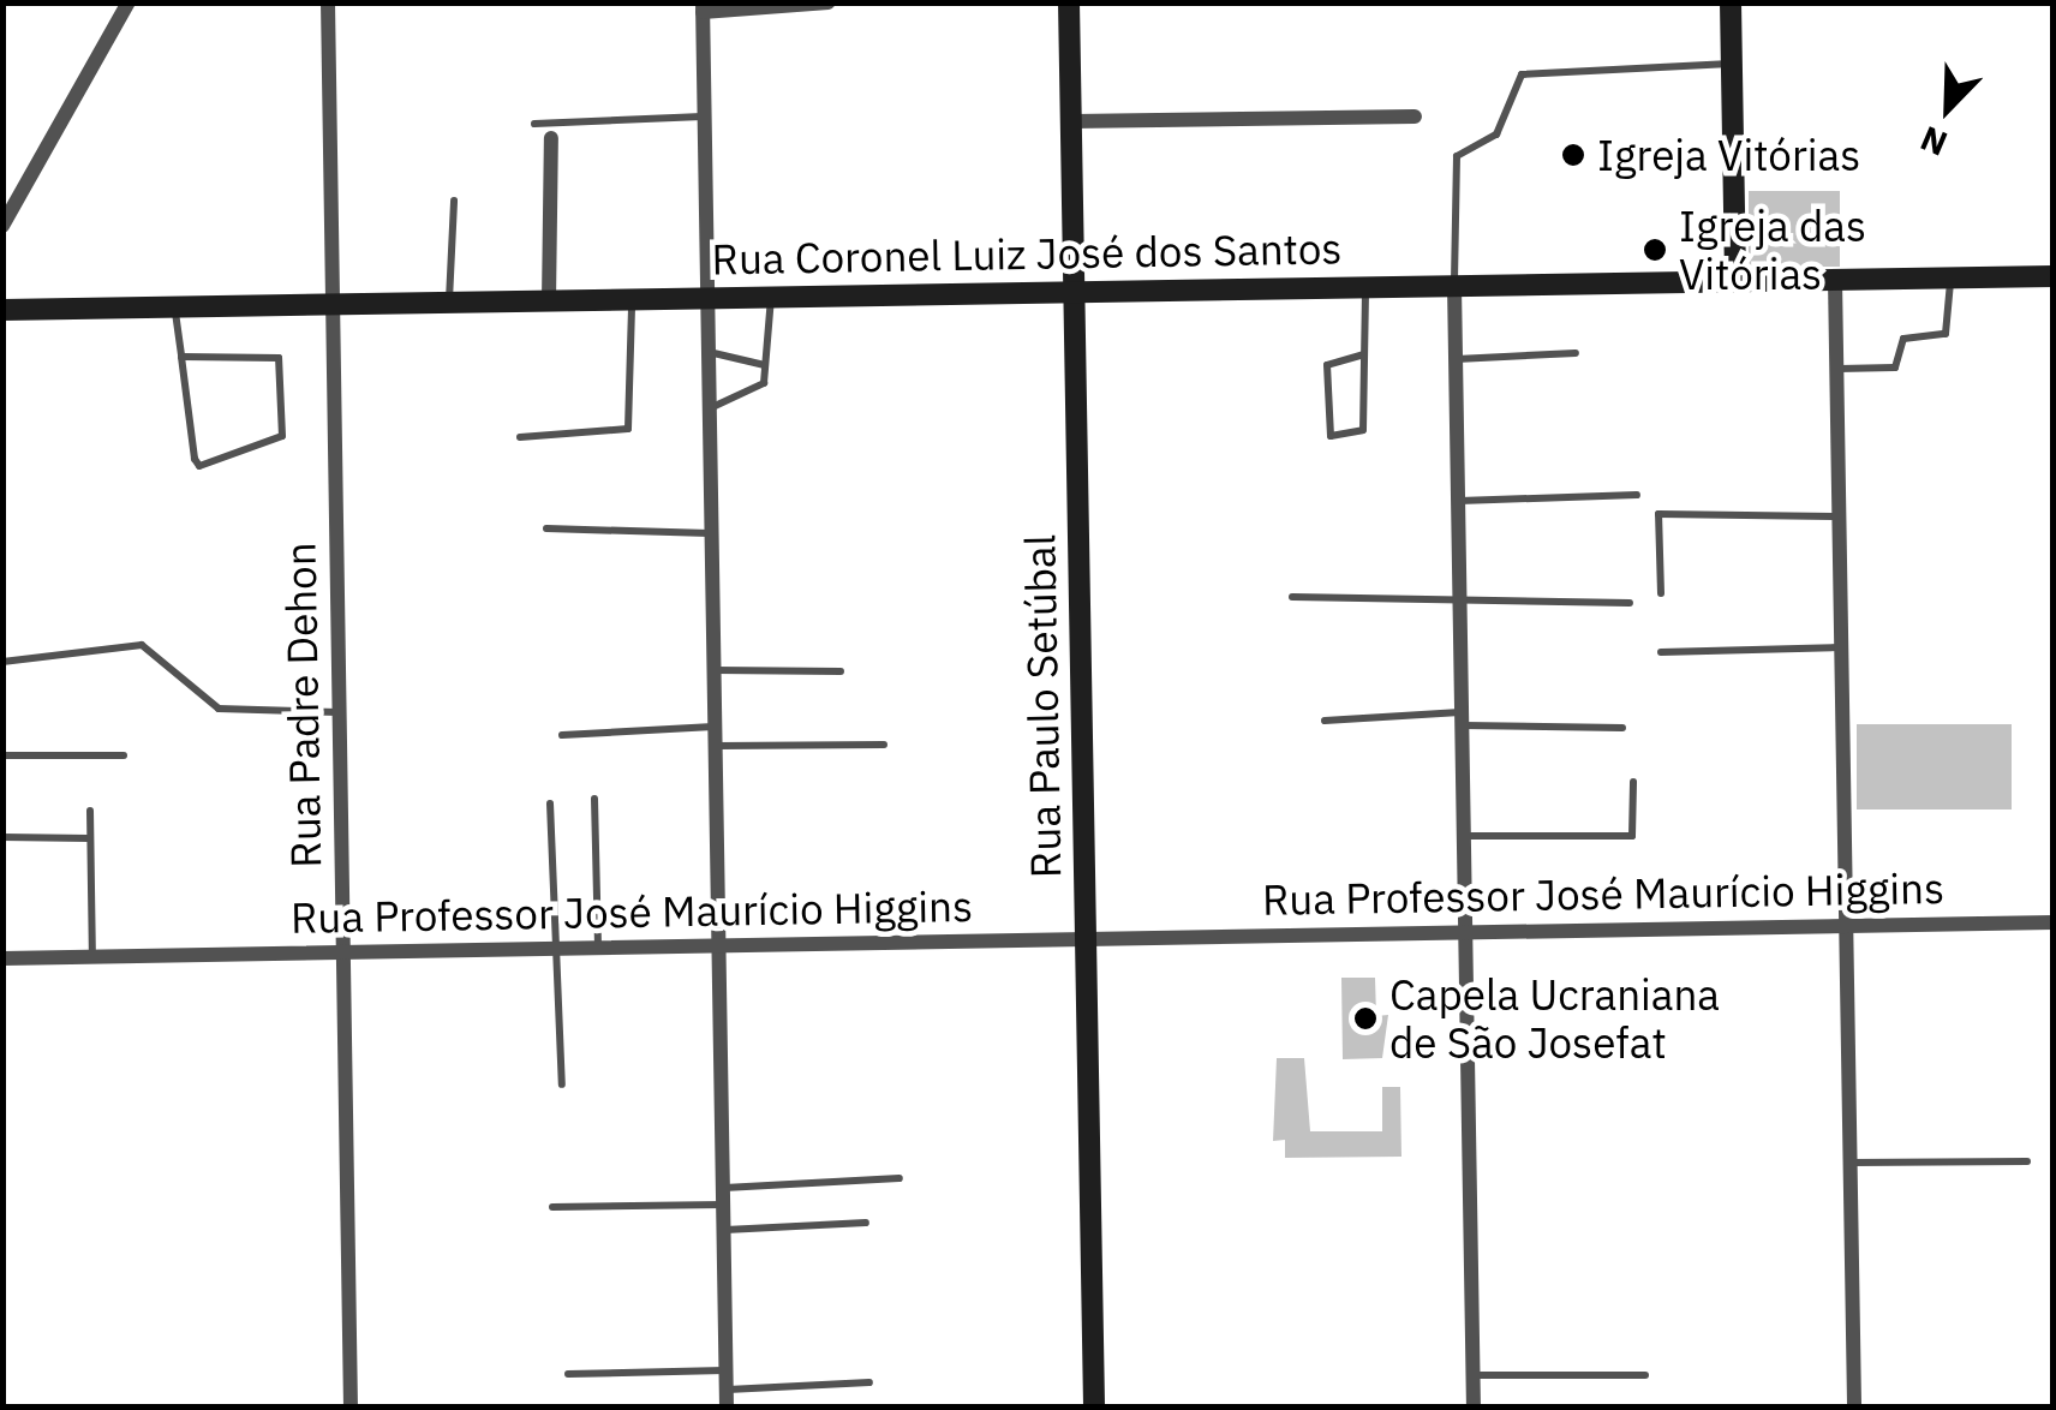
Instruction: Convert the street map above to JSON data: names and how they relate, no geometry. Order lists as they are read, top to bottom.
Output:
{
  "streets": {
    "main road": ["Rua Coronel Luiz José dos Santos", "Rua Paulo Setúbal"],
    "street": ["Rua Padre Dehon", "Rua Professor José Maurício Higgins"]
  },
  "crossings": [
    ["Rua Coronel Luiz José dos Santos", "Rua Padre Dehon"],
    ["Rua Coronel Luiz José dos Santos", "Rua Paulo Setúbal"],
    ["Rua Padre Dehon", "Rua Professor José Maurício Higgins"],
    ["Rua Paulo Setúbal", "Rua Professor José Maurício Higgins"]
  ],
  "places": ["Igreja Vitórias", "Igreja das Vitórias", "Capela Ucraniana de São Josefat"],
  "north": "bottom left"
}
